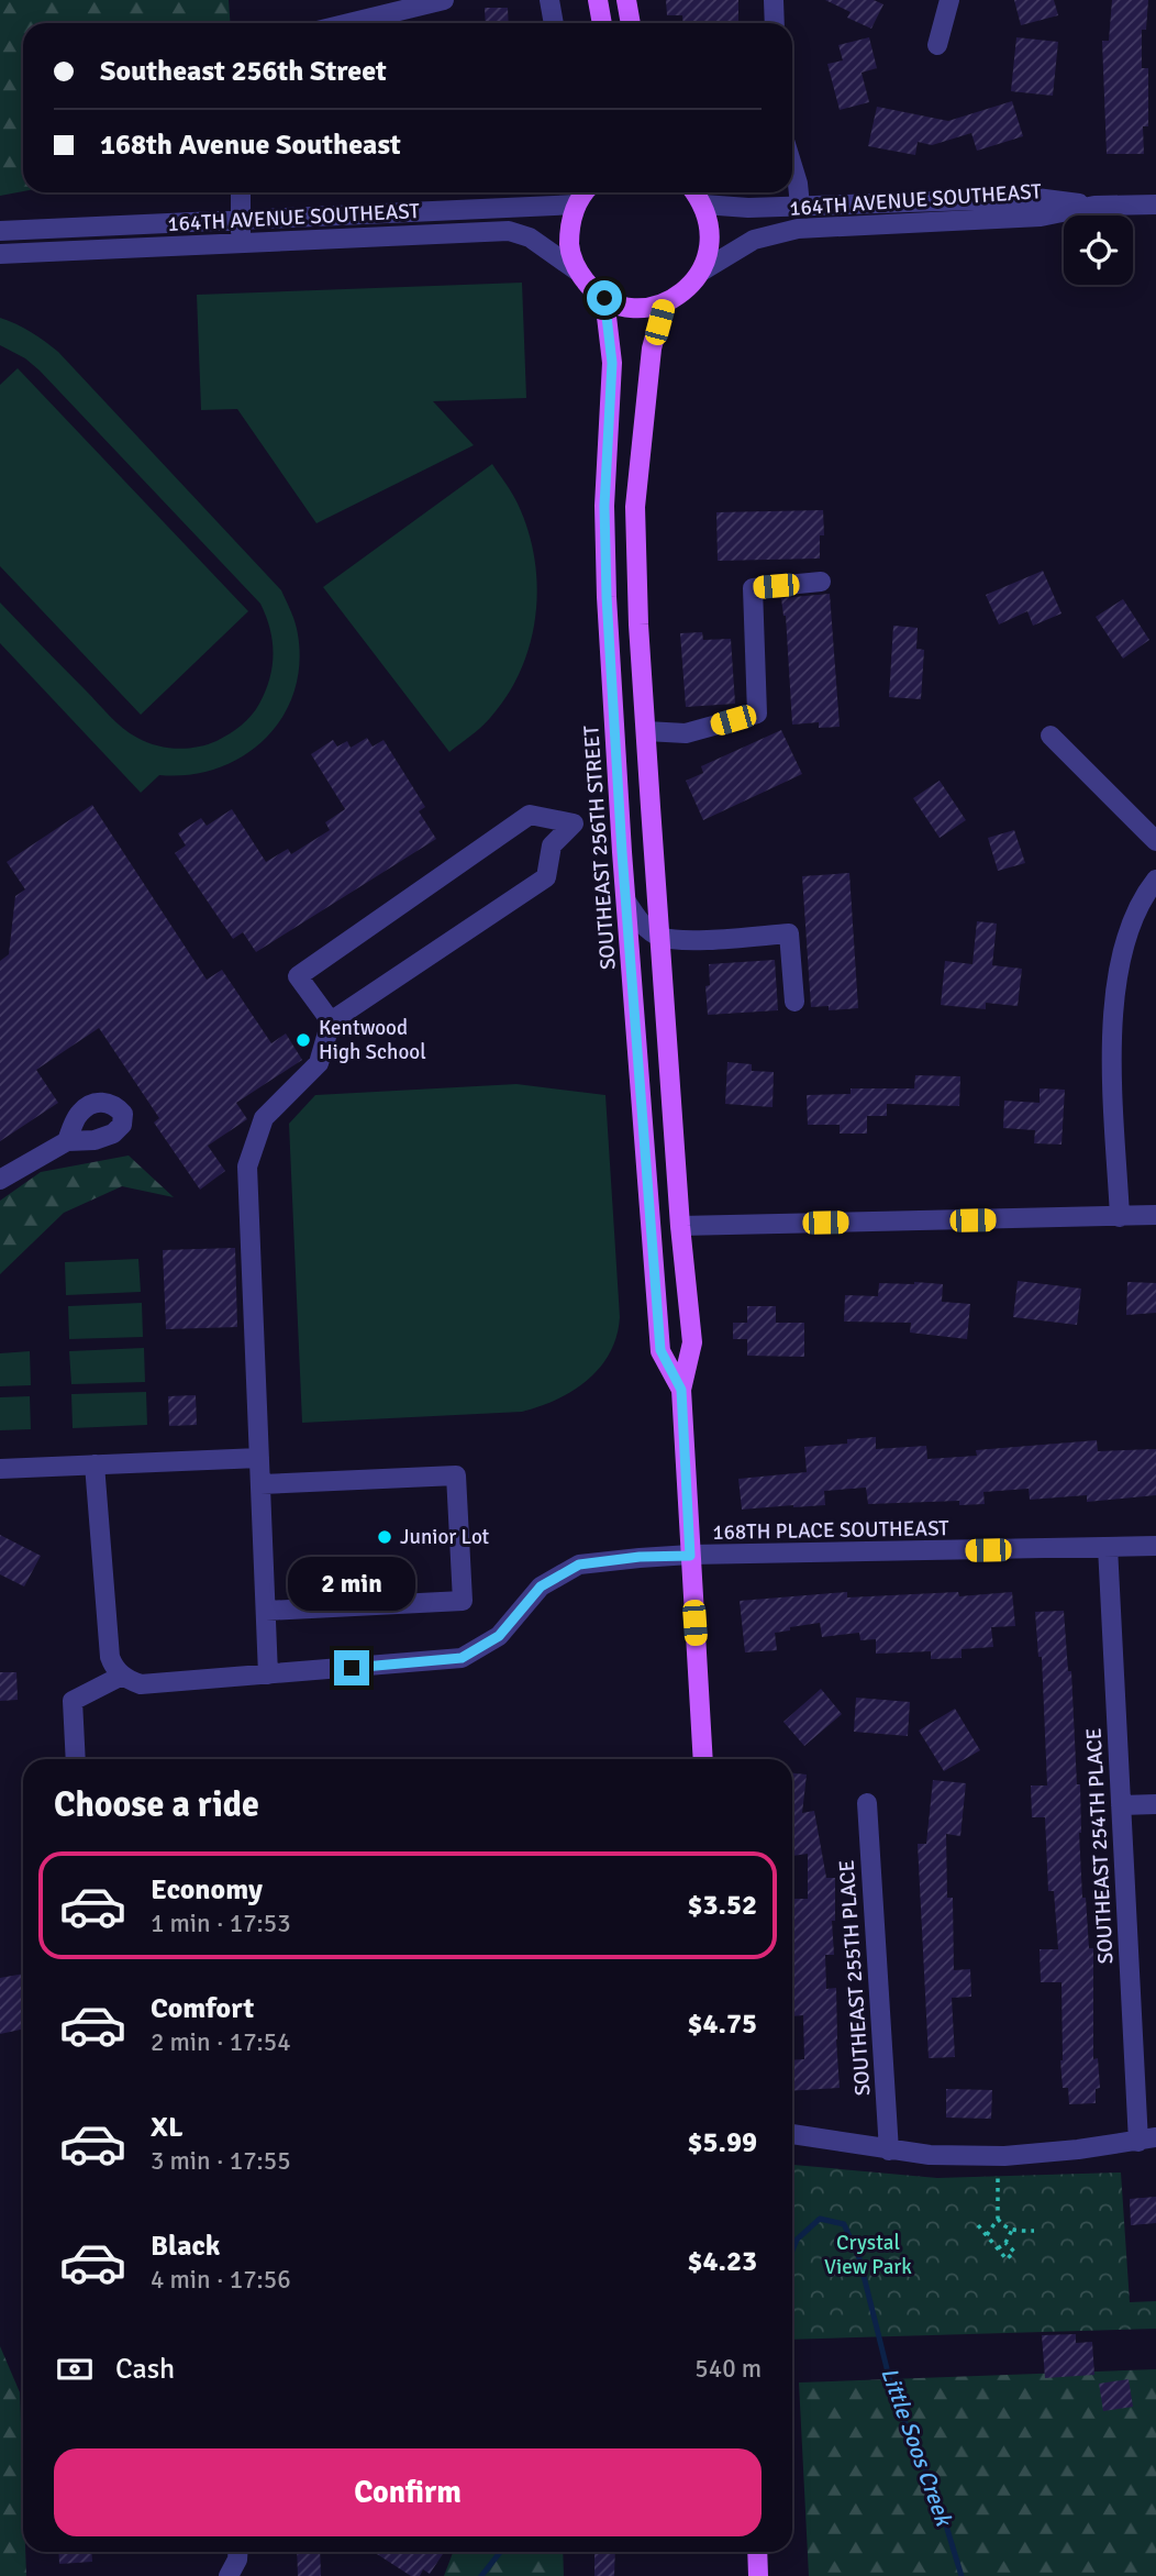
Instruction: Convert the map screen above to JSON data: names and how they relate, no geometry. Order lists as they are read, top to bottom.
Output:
{
  "streets": {
    "main road": ["SOUTHEAST 256TH STREET"],
    "street": [
      "164TH AVENUE SOUTHEAST",
      "168TH PLACE SOUTHEAST",
      "SOUTHEAST 254TH PLACE",
      "SOUTHEAST 255TH PLACE"
    ]
  },
  "crossings": [
    ["SOUTHEAST 256TH STREET", "168TH PLACE SOUTHEAST"],
    ["168TH PLACE SOUTHEAST", "SOUTHEAST 254TH PLACE"]
  ],
  "water": ["Little Soos Creek"],
  "parks": ["Crystal View Park"],
  "places": ["Kentwood High School", "Junior Lot"],
  "page": {
    "banner": ["Southeast 256th Street", "168th Avenue Southeast"],
    "bubble": "2 min",
    "heading": "Choose a ride",
    "list": [
      {
        "name": "Economy",
        "note": "1 min · 17:53",
        "value": "$3.52"
      },
      {
        "name": "Comfort",
        "note": "2 min · 17:54",
        "value": "$4.75"
      },
      {
        "name": "XL",
        "note": "3 min · 17:55",
        "value": "$5.99"
      },
      {
        "name": "Black",
        "note": "4 min · 17:56",
        "value": "$4.23"
      }
    ],
    "pay": ["Cash", "540 m"],
    "buttons": "Confirm"
  }
}
